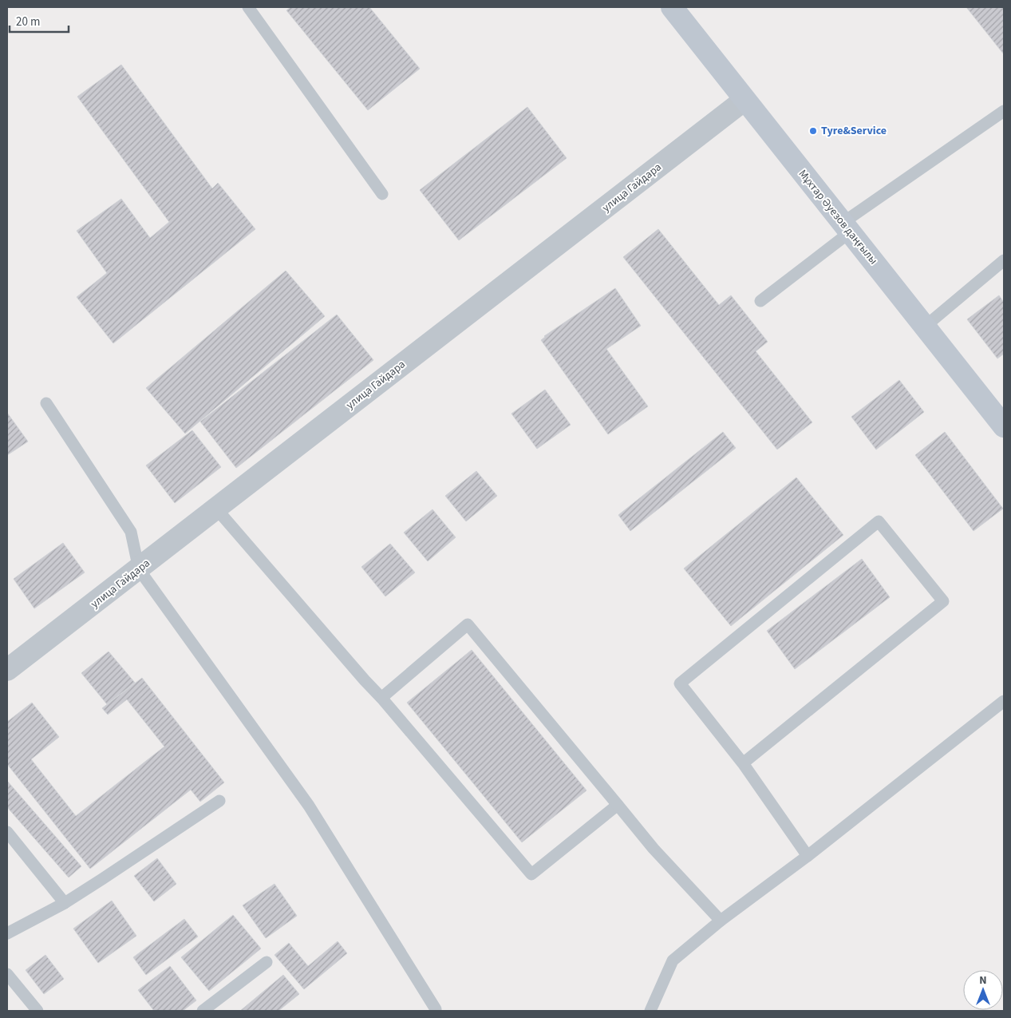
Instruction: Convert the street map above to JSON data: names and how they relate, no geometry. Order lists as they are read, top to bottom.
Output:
{
  "streets": {
    "main road": ["Мұхтар Әуезов даңғылы"],
    "street": ["улица Гайдара"]
  },
  "crossings": [
    ["улица Гайдара", "Мұхтар Әуезов даңғылы"]
  ],
  "places": ["Tyre&Service"],
  "scale_bar": "20 m",
  "north": "top"
}
